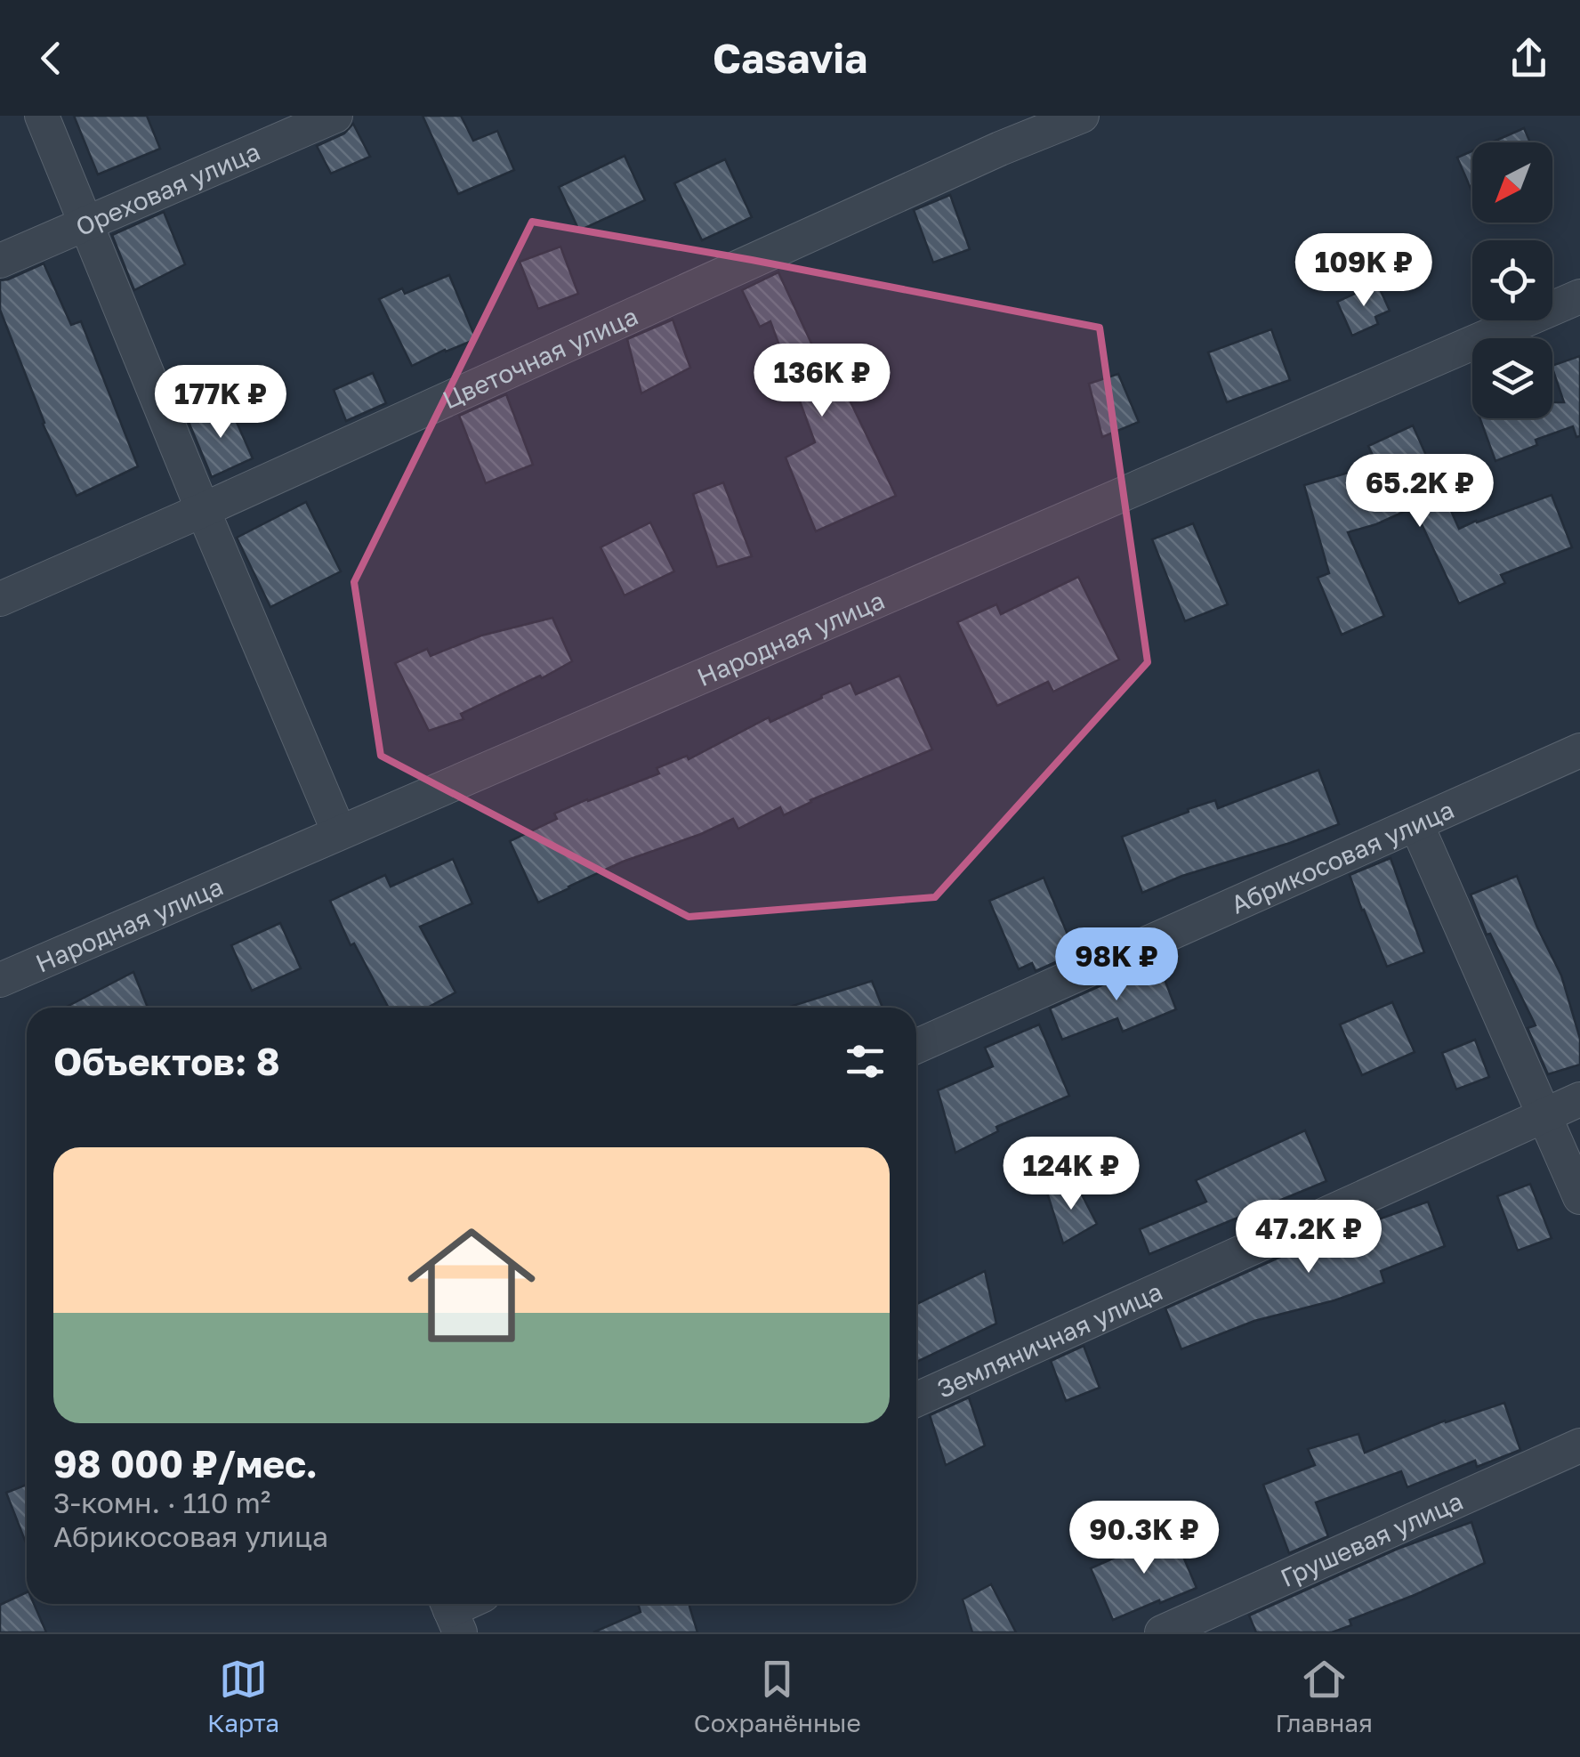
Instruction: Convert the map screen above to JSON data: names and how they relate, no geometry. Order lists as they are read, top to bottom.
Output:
{
  "streets": {
    "street": [
      "Ореховая улица",
      "Цветочная улица",
      "Народная улица",
      "Абрикосовая улица",
      "Земляничная улица",
      "Грушевая улица"
    ]
  },
  "north": "bottom left",
  "page": {
    "header": "Casavia",
    "price": [
      "109K ₽",
      "136K ₽",
      "177K ₽",
      "65.2K ₽",
      "98K ₽",
      "124K ₽",
      "47.2K ₽",
      "90.3K ₽"
    ],
    "heading": "Объектов: 8",
    "list": [
      {
        "name": "98 000 ₽/мес.",
        "note": "3-комн. · 110 m² · Абрикосовая улица"
      }
    ],
    "tabs": ["Карта", "Сохранённые", "Главная"]
  }
}
